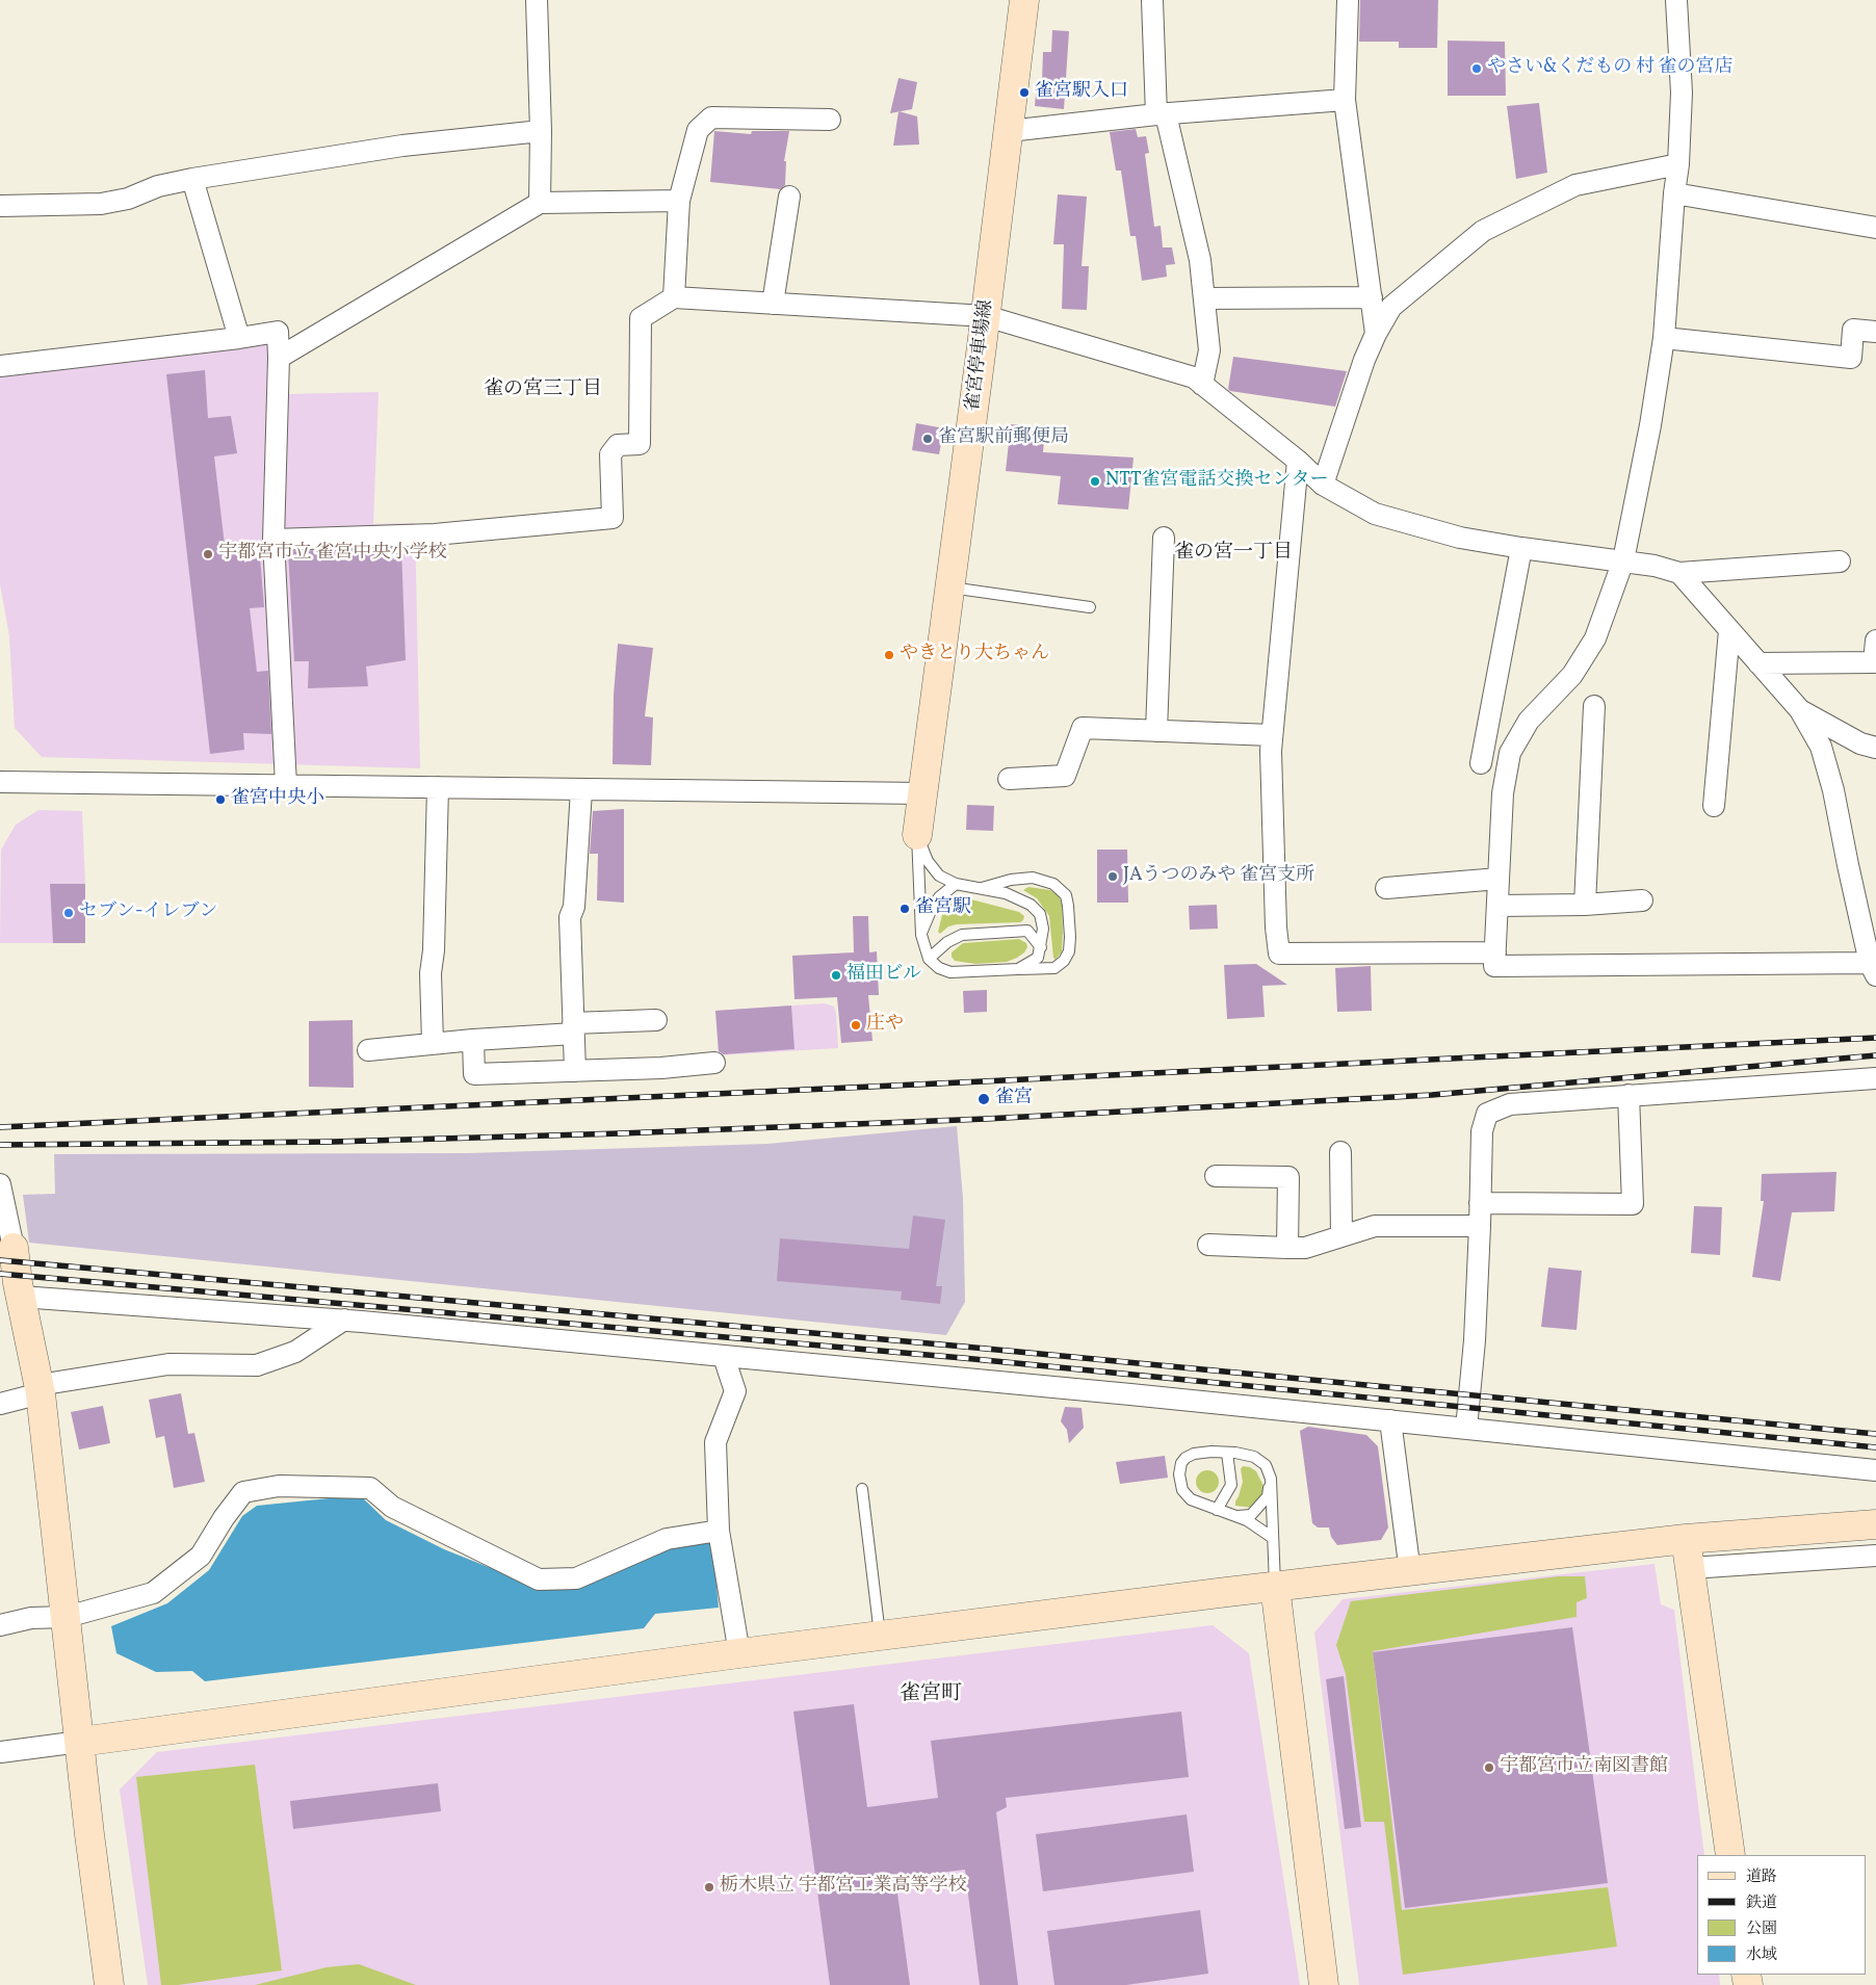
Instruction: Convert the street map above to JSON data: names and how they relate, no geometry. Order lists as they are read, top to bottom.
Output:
{
  "streets": {
    "street": ["雀宮停車場線"]
  },
  "districts": ["雀の宮三丁目", "雀の宮一丁目", "雀宮町"],
  "places": [
    "やさい&くだもの 村 雀の宮店",
    "雀宮駅入口",
    "雀宮駅前郵便局",
    "NTT雀宮電話交換センター",
    "宇都宮市立 雀宮中央小学校",
    "やきとり大ちゃん",
    "雀宮中央小",
    "JAうつのみや 雀宮支所",
    "雀宮駅",
    "セブン-イレブン",
    "福田ビル",
    "庄や",
    "雀宮",
    "宇都宮市立南図書館",
    "栃木県立 宇都宮工業高等学校"
  ],
  "legend": [
    "道路",
    "鉄道",
    "公園",
    "水域"
  ]
}
